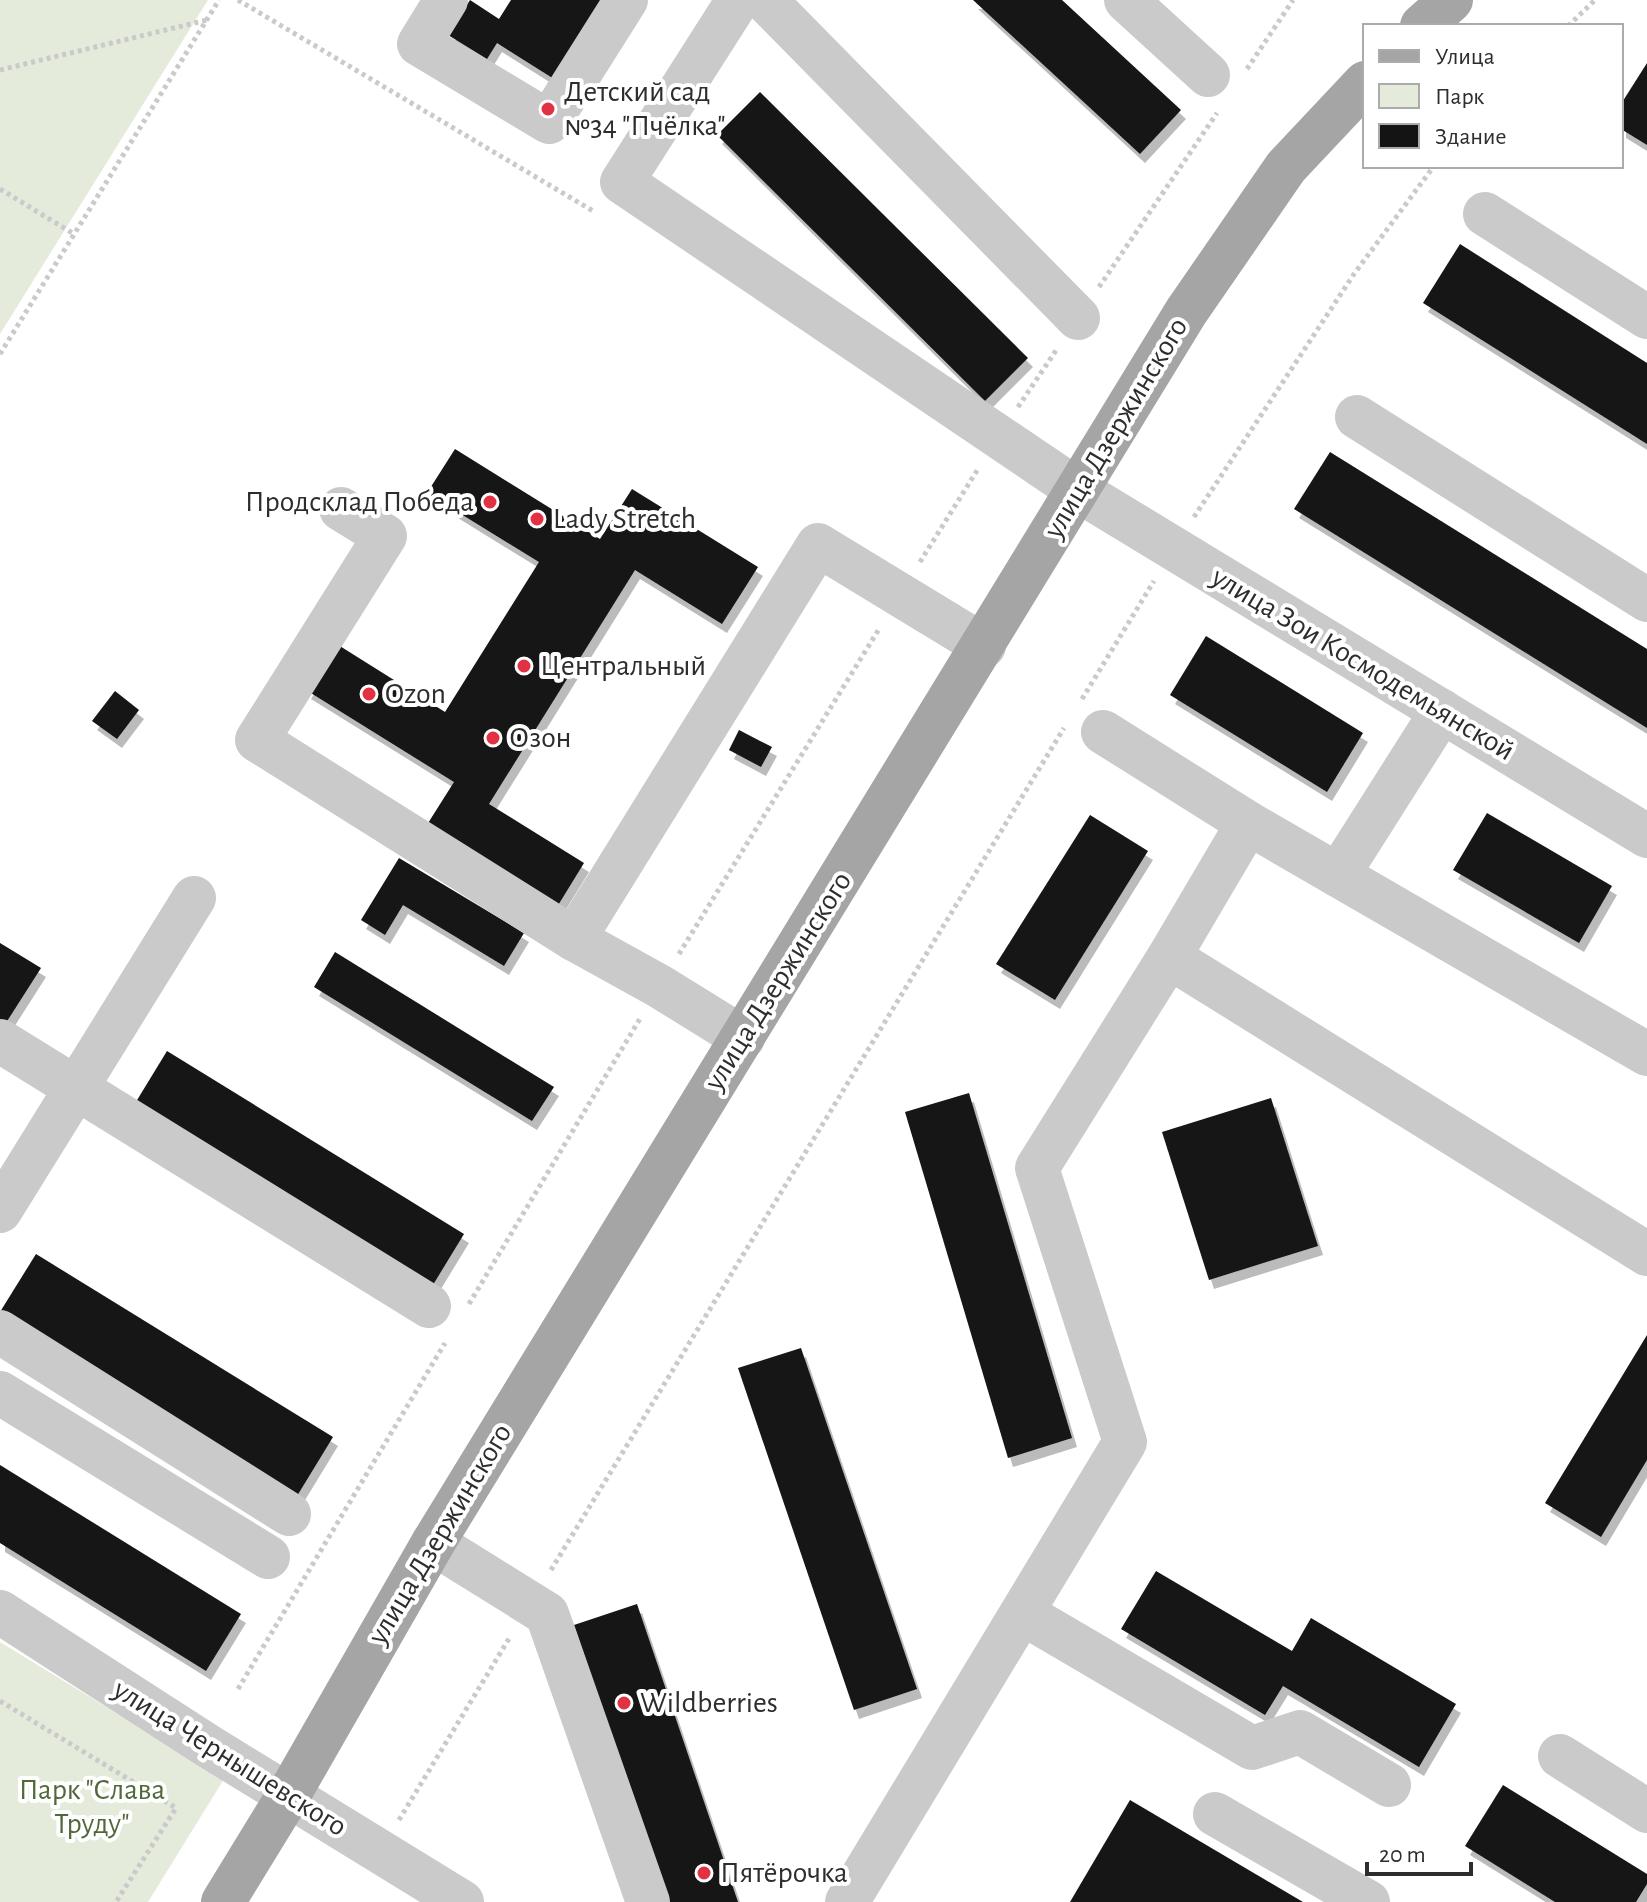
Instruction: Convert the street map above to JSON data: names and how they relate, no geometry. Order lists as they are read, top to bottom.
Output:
{
  "streets": {
    "main road": ["улица Дзержинского"],
    "street": ["улица Зои Космодемьянской", "улица Чернышевского"]
  },
  "crossings": [
    ["улица Дзержинского", "улица Зои Космодемьянской"],
    ["улица Дзержинского", "улица Чернышевского"]
  ],
  "parks": ["Парк \"Слава Труду\""],
  "places": [
    "Детский сад №34 \"Пчёлка\"",
    "Продсклад Победа",
    "Lady Stretch",
    "Центральный",
    "Ozon",
    "Озон",
    "Wildberries",
    "Пятёрочка"
  ],
  "legend": ["Улица", "Парк", "Здание"],
  "scale_bar": "20 m"
}
